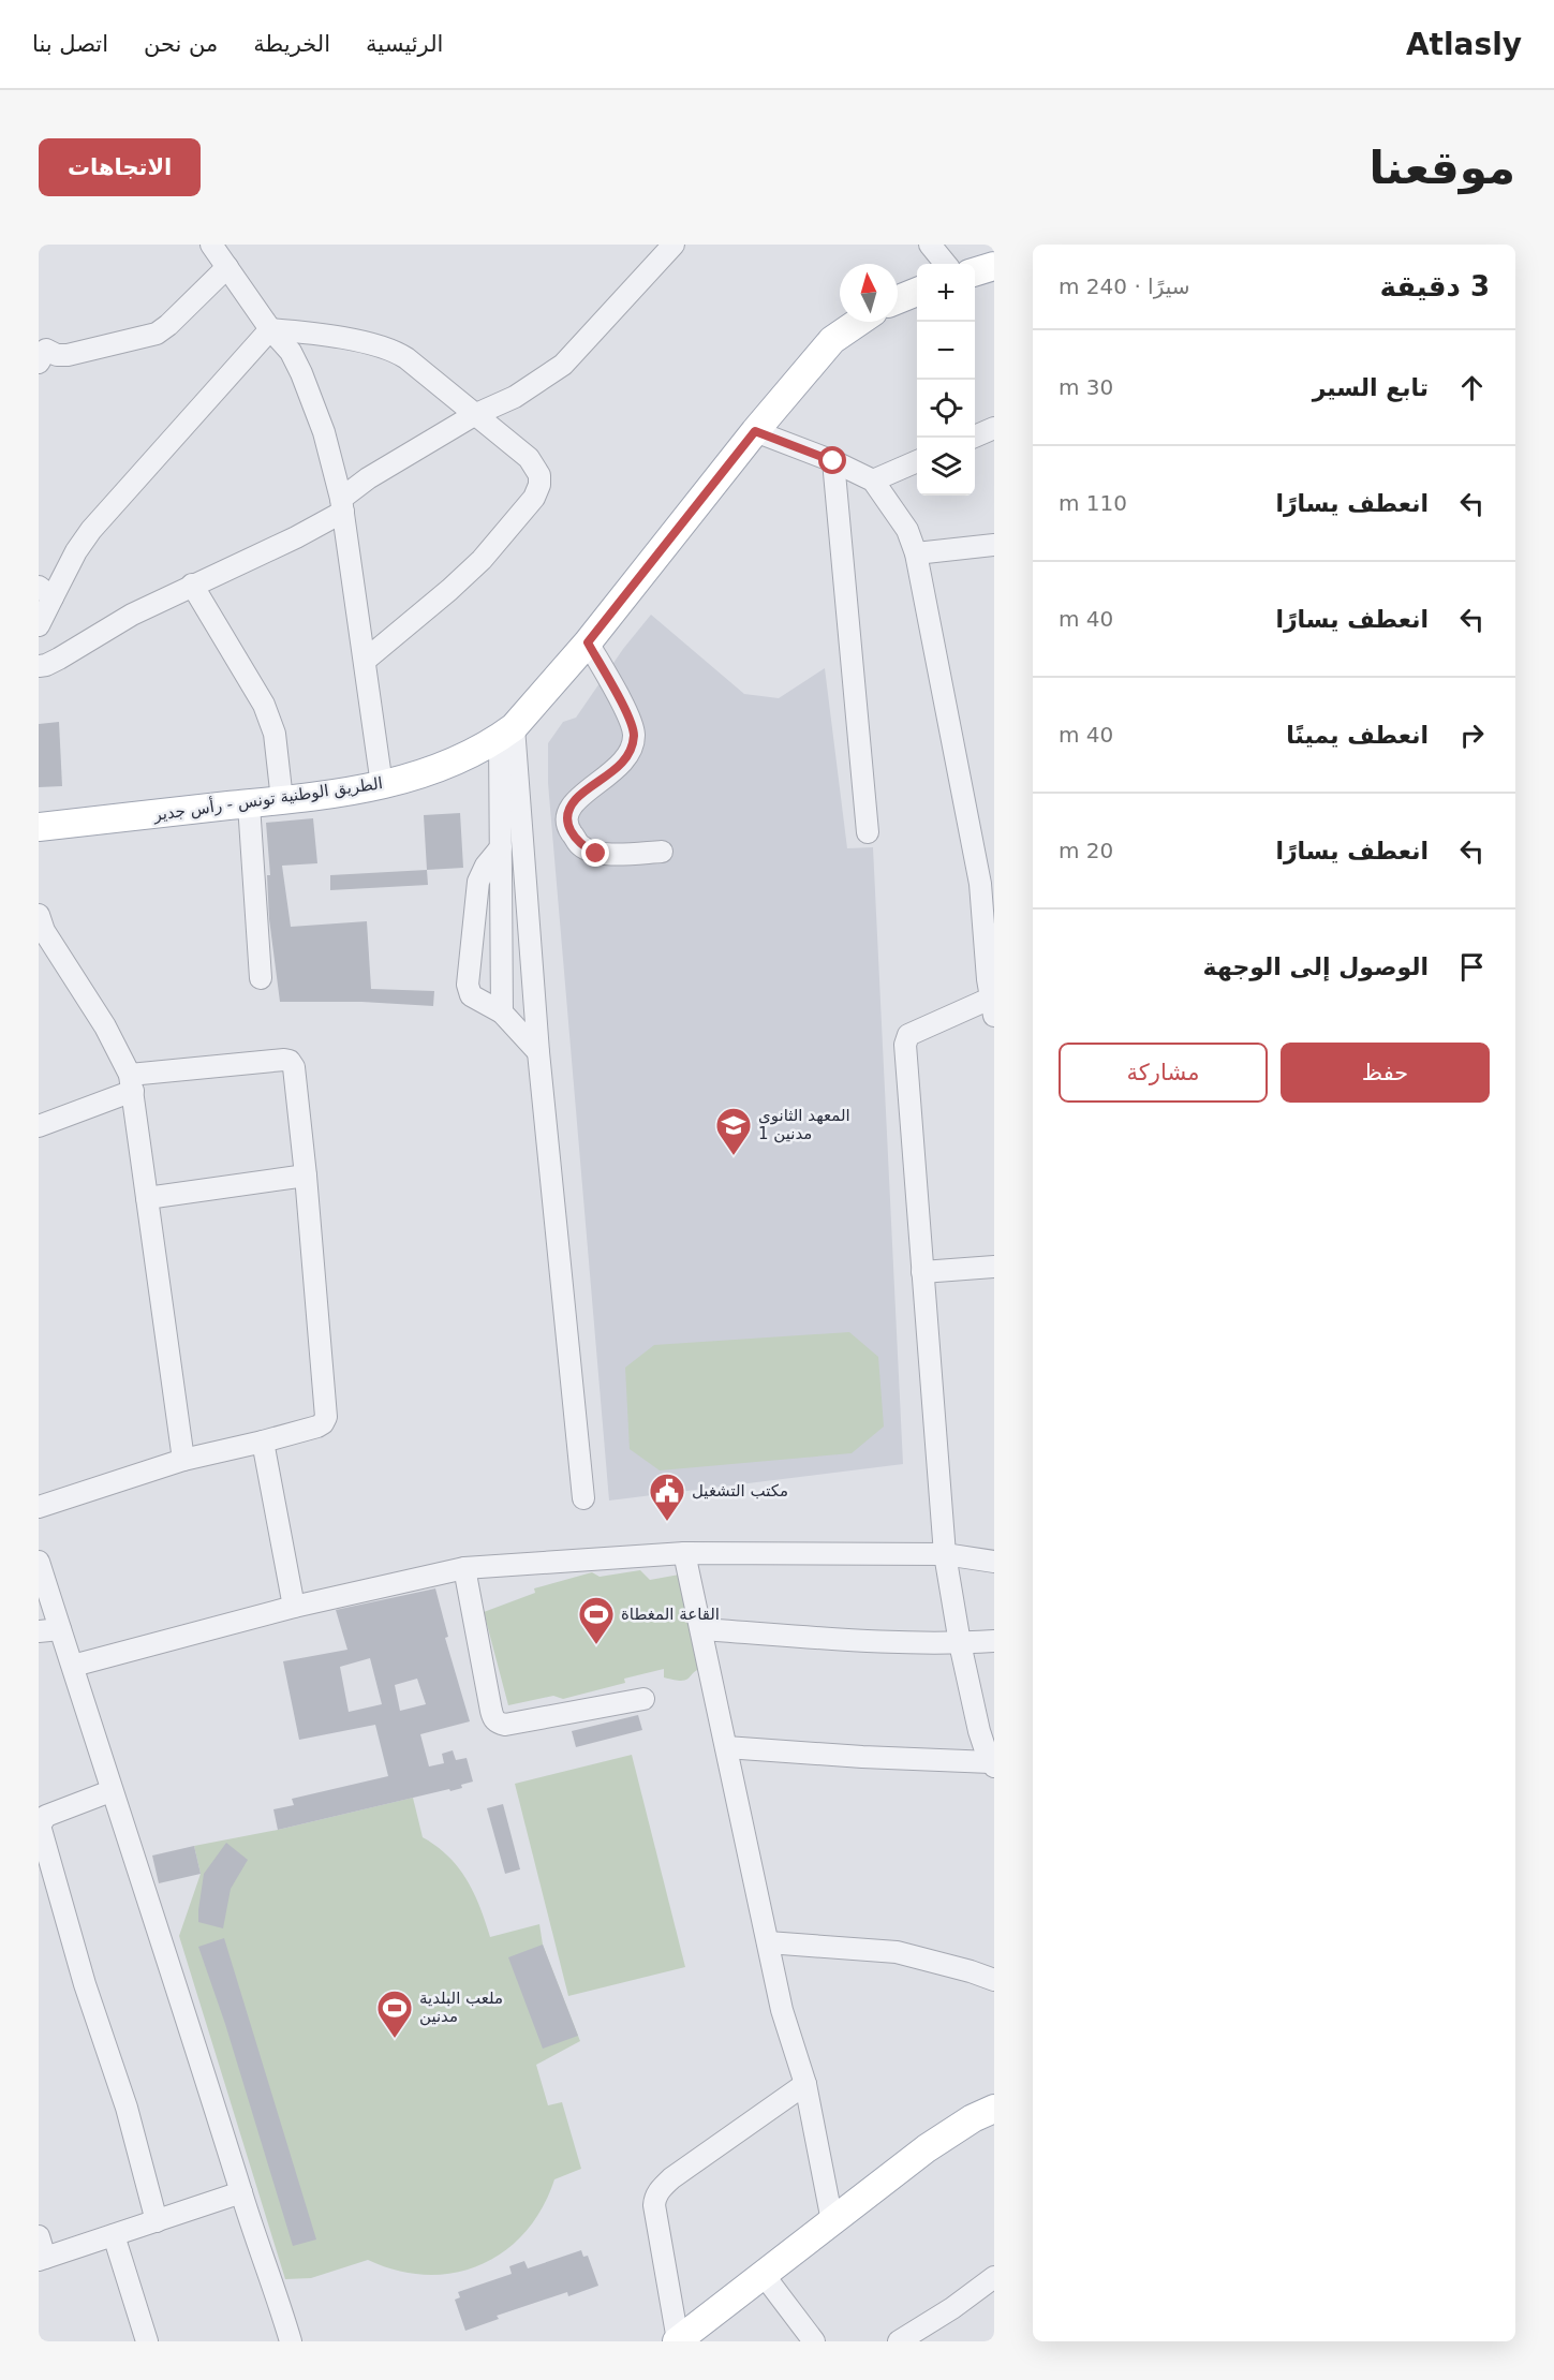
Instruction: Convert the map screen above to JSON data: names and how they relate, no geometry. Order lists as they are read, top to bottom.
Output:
{
  "streets": {
    "main road": ["الطريق الوطنية تونس - رأس جدير"]
  },
  "places": {
    "school or university": ["المعهد الثانوي مدنين 1"],
    "public building": ["مكتب التشغيل"],
    "sports": ["القاعة المغطاة", "ملعب البلدية مدنين"]
  },
  "north": "top",
  "page": {
    "header": "Atlasly",
    "nav": [
      "الرئيسية",
      "الخريطة",
      "من نحن",
      "اتصل بنا"
    ],
    "buttons": [
      "الاتجاهات",
      ["حفظ", "مشاركة"]
    ],
    "title": "موقعنا",
    "heading": ["3 دقيقة", "سيرًا · 240 m"],
    "map_buttons": ["+", "−"],
    "list": [
      ["تابع السير", "30 m"],
      ["انعطف يسارًا", "110 m"],
      ["انعطف يسارًا", "40 m"],
      ["انعطف يمينًا", "40 m"],
      ["انعطف يسارًا", "20 m"],
      "الوصول إلى الوجهة"
    ]
  }
}
